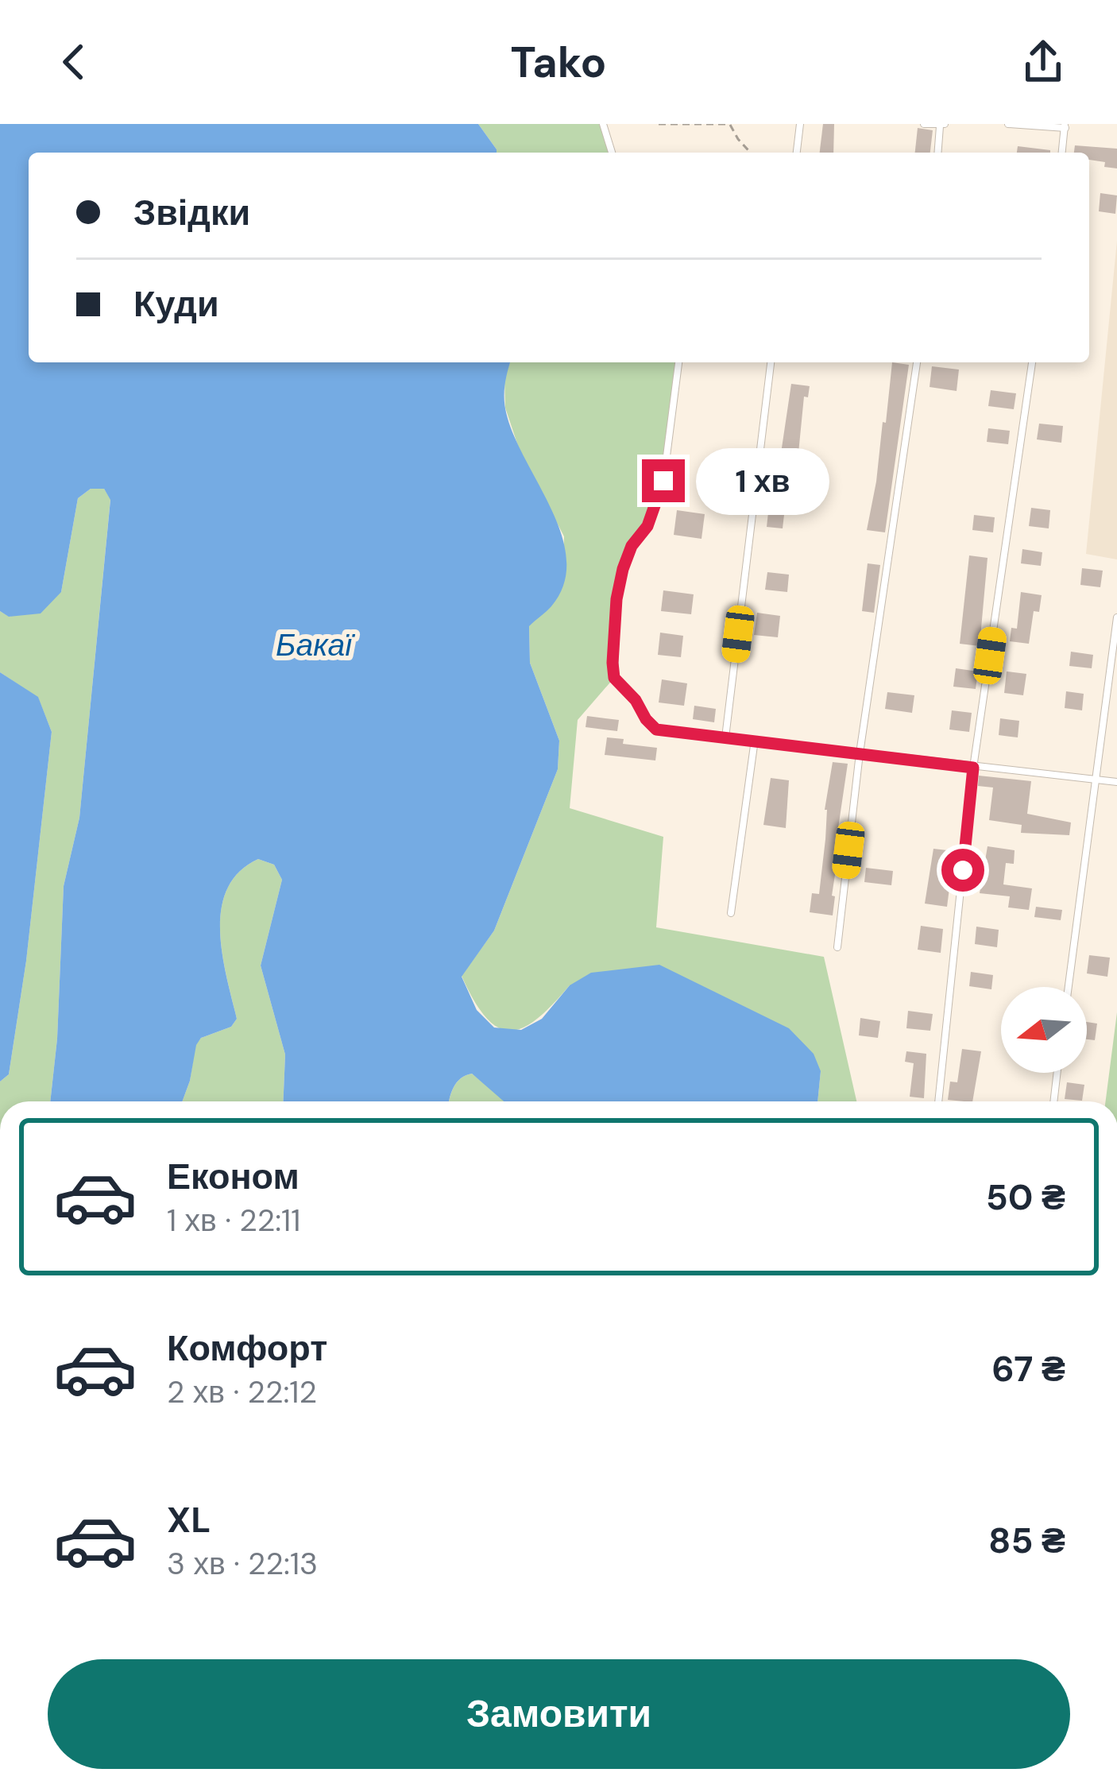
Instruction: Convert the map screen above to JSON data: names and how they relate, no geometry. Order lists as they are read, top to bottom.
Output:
{
  "water": ["Бакаї"],
  "north": "left",
  "page": {
    "header": "Tako",
    "banner": ["Звідки", "Куди"],
    "bubble": "1 хв",
    "list": [
      {
        "name": "Економ",
        "note": "1 хв · 22:11",
        "value": "50 ₴"
      },
      {
        "name": "Комфорт",
        "note": "2 хв · 22:12",
        "value": "67 ₴"
      },
      {
        "name": "XL",
        "note": "3 хв · 22:13",
        "value": "85 ₴"
      }
    ],
    "buttons": "Замовити"
  }
}
